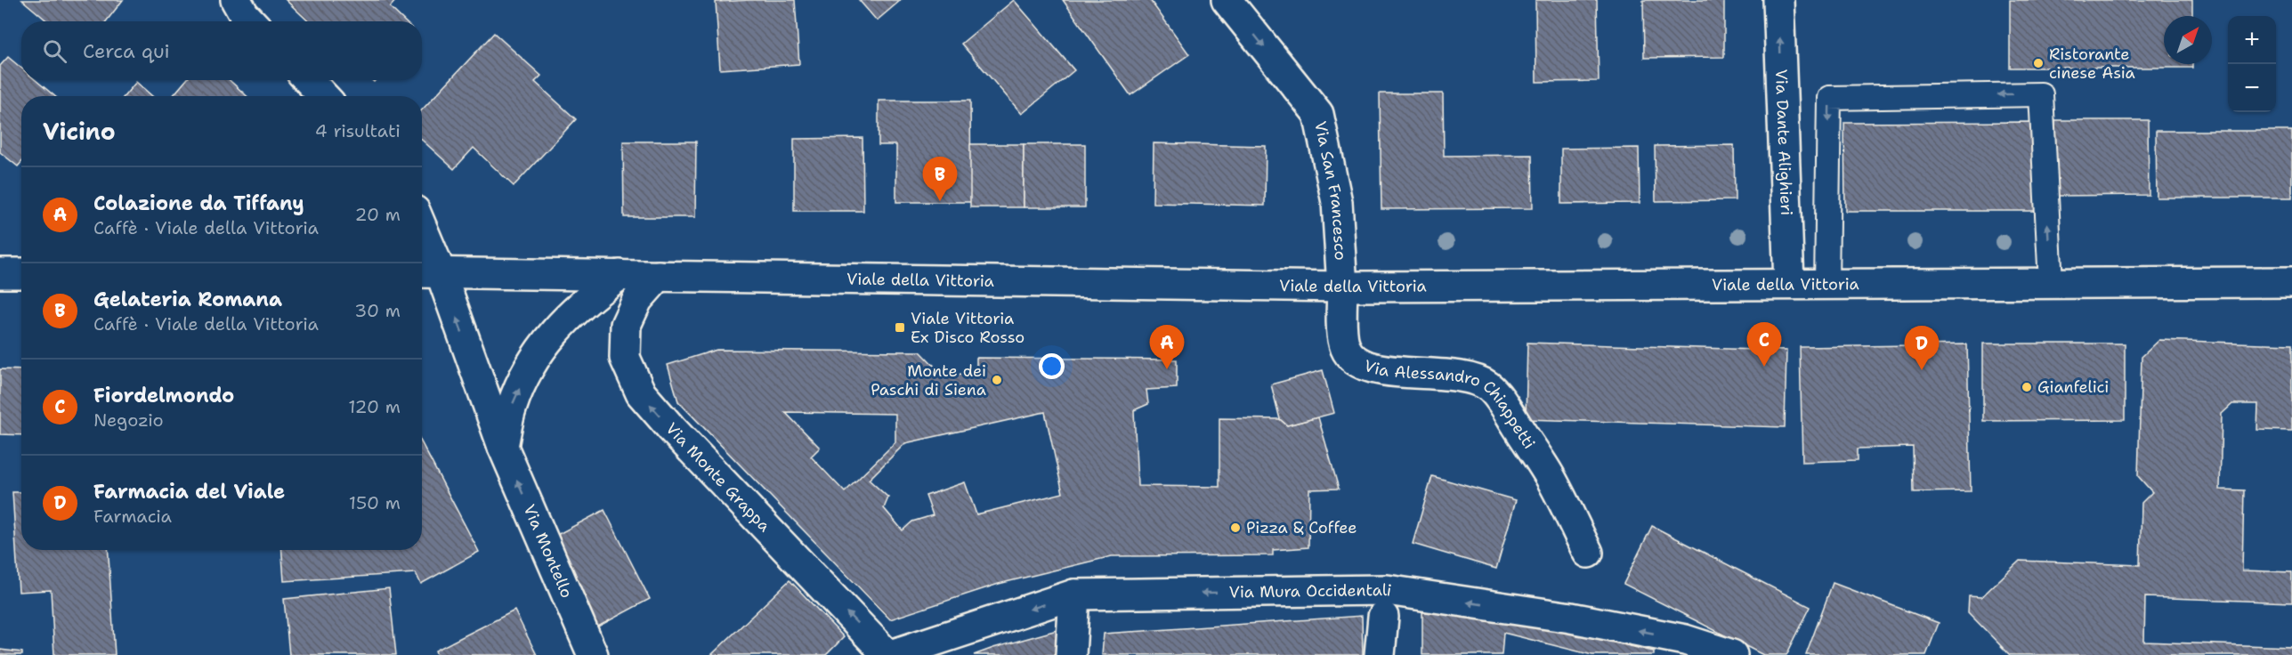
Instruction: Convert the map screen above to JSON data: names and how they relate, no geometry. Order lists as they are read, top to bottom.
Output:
{
  "streets": {
    "street": [
      "Via Dante Alighieri",
      "Via San Francesco",
      "Viale della Vittoria",
      "Via Alessandro Chiappetti",
      "Via Monte Grappa",
      "Via Montello",
      "Via Mura Occidentali"
    ]
  },
  "crossings": [
    ["Via Dante Alighieri", "Viale della Vittoria"],
    ["Via San Francesco", "Viale della Vittoria"],
    ["Via San Francesco", "Via Alessandro Chiappetti"],
    ["Viale della Vittoria", "Via Alessandro Chiappetti"],
    ["Viale della Vittoria", "Via Monte Grappa"],
    ["Viale della Vittoria", "Via Montello"],
    ["Via Monte Grappa", "Via Mura Occidentali"]
  ],
  "one_way": [
    "Via Dante Alighieri",
    "Via San Francesco",
    "Via Monte Grappa",
    "Via Montello",
    "Via Mura Occidentali"
  ],
  "places": {
    "other": [
      "Ristorante cinese Asia",
      "Monte dei Paschi di Siena",
      "Gianfelici",
      "Pizza & Coffee"
    ],
    "transit": ["Viale Vittoria Ex Disco Rosso"]
  },
  "north": "top right",
  "page": {
    "map_buttons": ["+", "−"],
    "search": "Cerca qui",
    "heading": ["Vicino", "4 risultati"],
    "pins": [
      "B",
      "C",
      "A",
      "D"
    ],
    "list": [
      {
        "mark": "A",
        "name": "Colazione da Tiffany",
        "note": "Caffè · Viale della Vittoria",
        "value": "20 m"
      },
      {
        "mark": "B",
        "name": "Gelateria Romana",
        "note": "Caffè · Viale della Vittoria",
        "value": "30 m"
      },
      {
        "mark": "C",
        "name": "Fiordelmondo",
        "note": "Negozio",
        "value": "120 m"
      },
      {
        "mark": "D",
        "name": "Farmacia del Viale",
        "note": "Farmacia",
        "value": "150 m"
      }
    ]
  }
}
